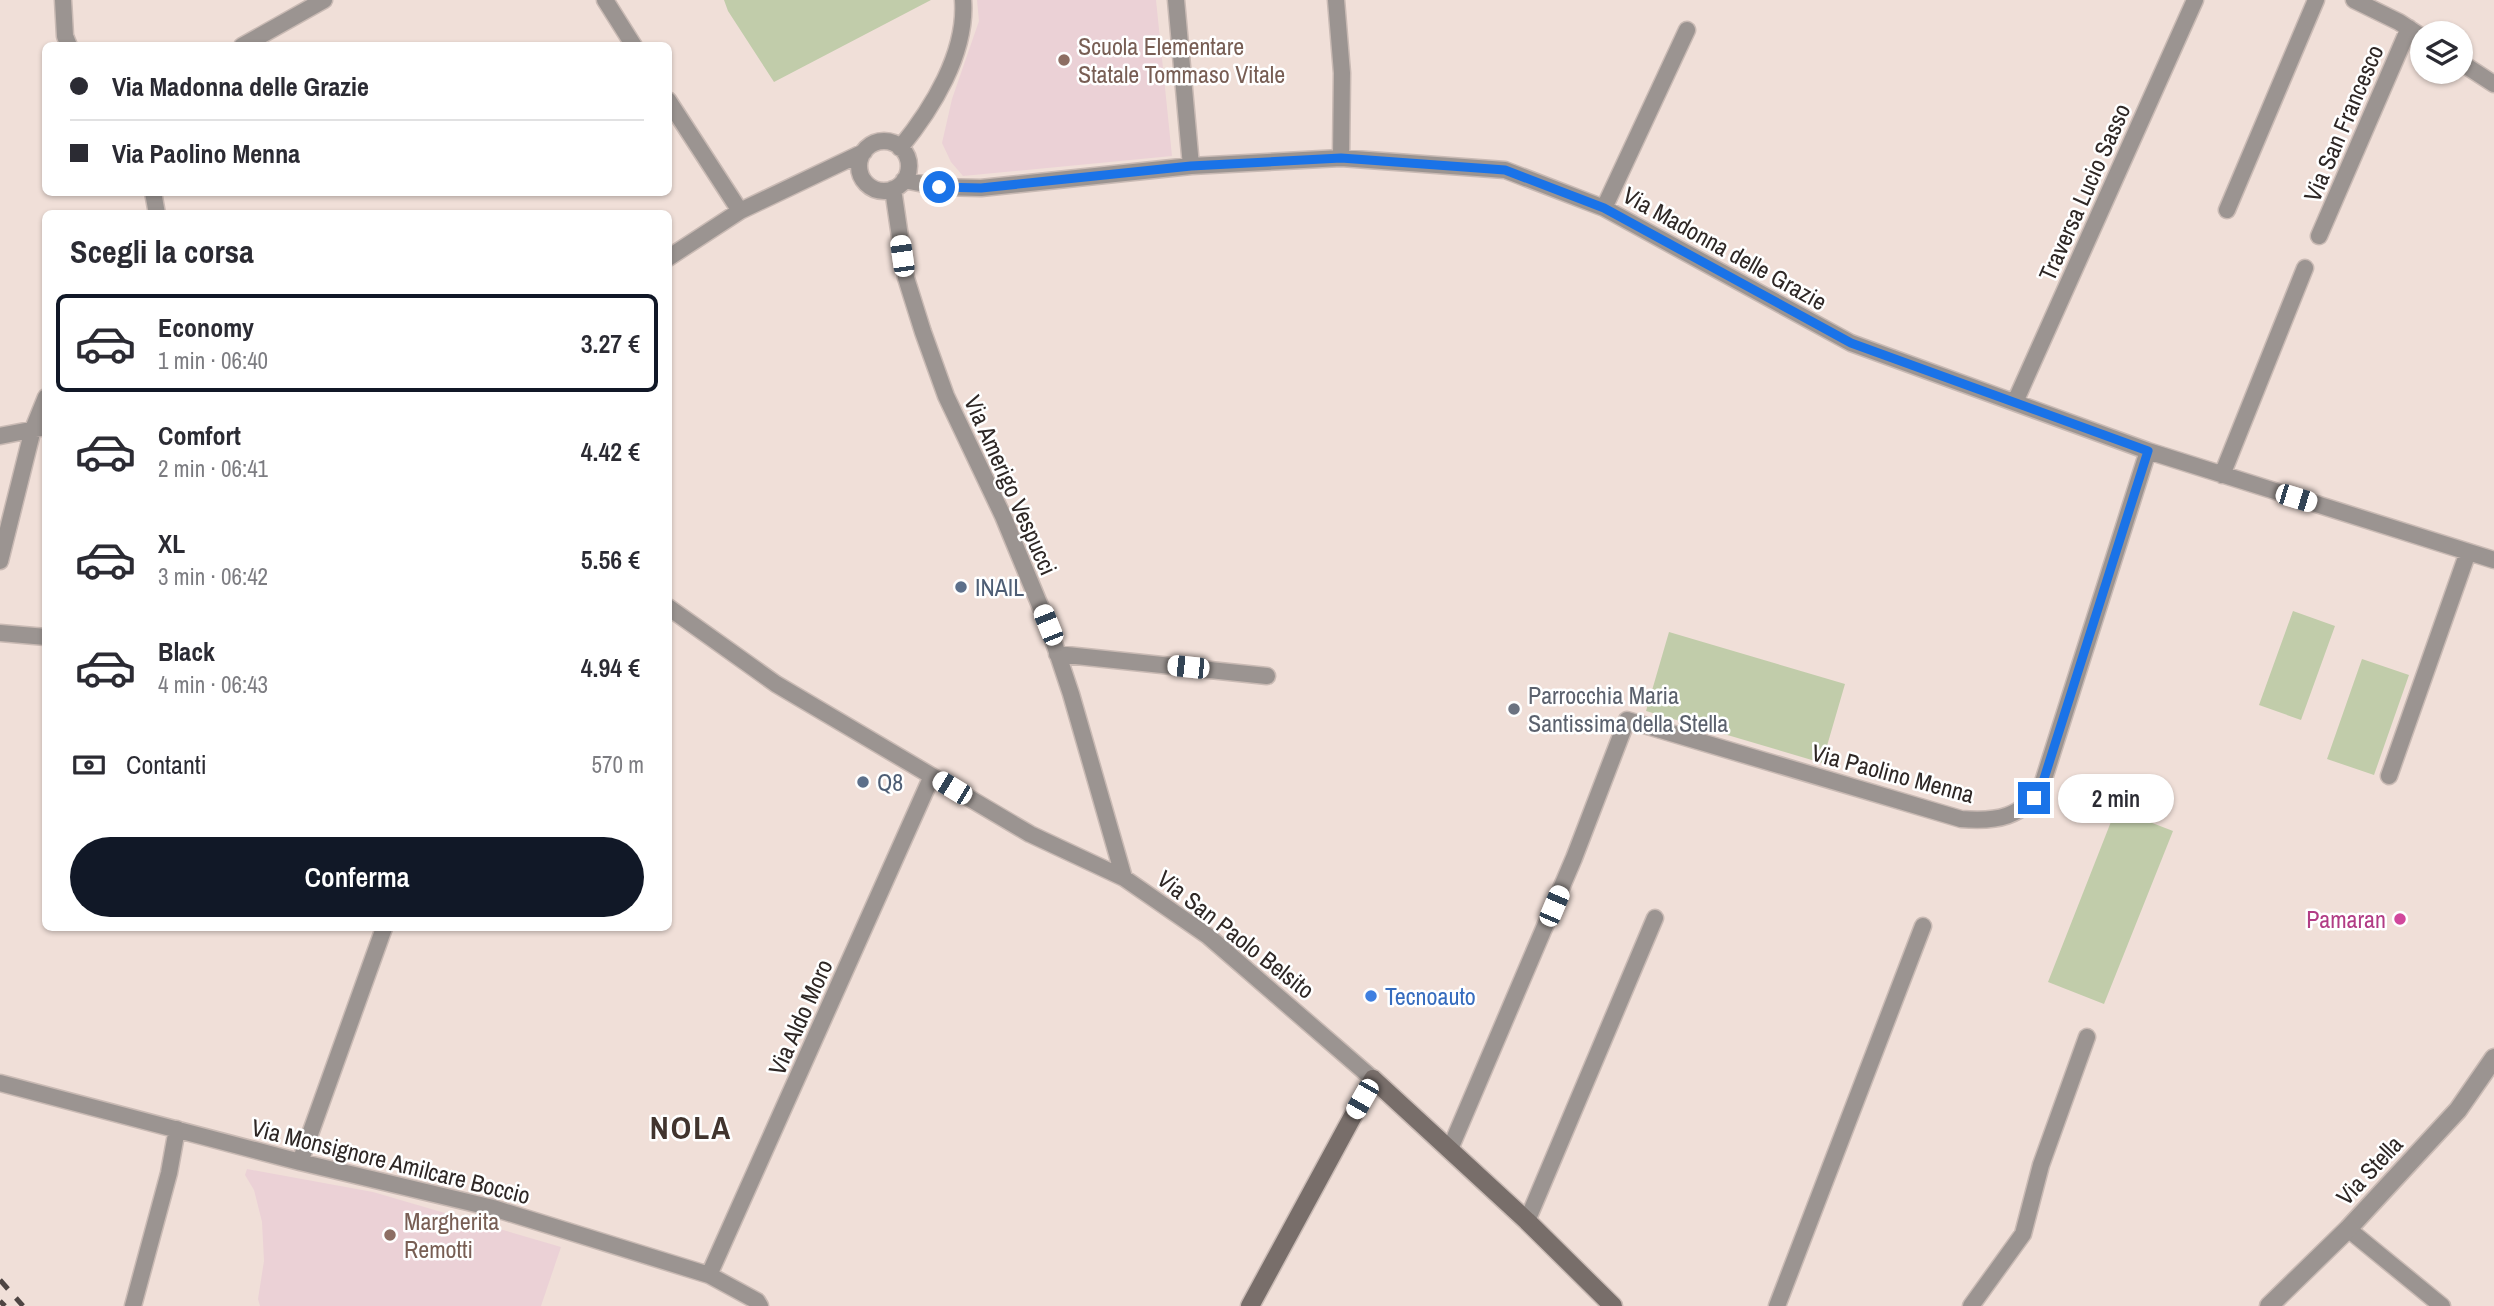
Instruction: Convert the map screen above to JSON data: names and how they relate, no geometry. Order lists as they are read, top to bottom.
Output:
{
  "streets": {
    "main road": ["Via San Paolo Belsito"],
    "street": [
      "Via San Francesco",
      "Traversa Lucio Sasso",
      "Via Madonna delle Grazie",
      "Via Amerigo Vespucci",
      "Via Paolino Menna",
      "Via Aldo Moro",
      "Via Monsignore Amilcare Boccio",
      "Via Stella"
    ]
  },
  "crossings": [
    ["Traversa Lucio Sasso", "Via Madonna delle Grazie"],
    ["Via Madonna delle Grazie", "Via Amerigo Vespucci"],
    ["Via Madonna delle Grazie", "Via Paolino Menna"],
    ["Via Amerigo Vespucci", "Via San Paolo Belsito"],
    ["Via Paolino Menna", "Via San Paolo Belsito"],
    ["Via San Paolo Belsito", "Via Aldo Moro"],
    ["Via Aldo Moro", "Via Monsignore Amilcare Boccio"]
  ],
  "districts": ["NOLA"],
  "places": [
    "Scuola Elementare Statale Tommaso Vitale",
    "INAIL",
    "Parrocchia Maria Santissima della Stella",
    "Q8",
    "Pamaran",
    "Tecnoauto",
    "Margherita Remotti"
  ],
  "page": {
    "banner": ["Via Madonna delle Grazie", "Via Paolino Menna"],
    "heading": "Scegli la corsa",
    "list": [
      {
        "name": "Economy",
        "note": "1 min · 06:40",
        "value": "3.27 €"
      },
      {
        "name": "Comfort",
        "note": "2 min · 06:41",
        "value": "4.42 €"
      },
      {
        "name": "XL",
        "note": "3 min · 06:42",
        "value": "5.56 €"
      },
      {
        "name": "Black",
        "note": "4 min · 06:43",
        "value": "4.94 €"
      }
    ],
    "pay": ["Contanti", "570 m"],
    "bubble": "2 min",
    "buttons": "Conferma"
  }
}
